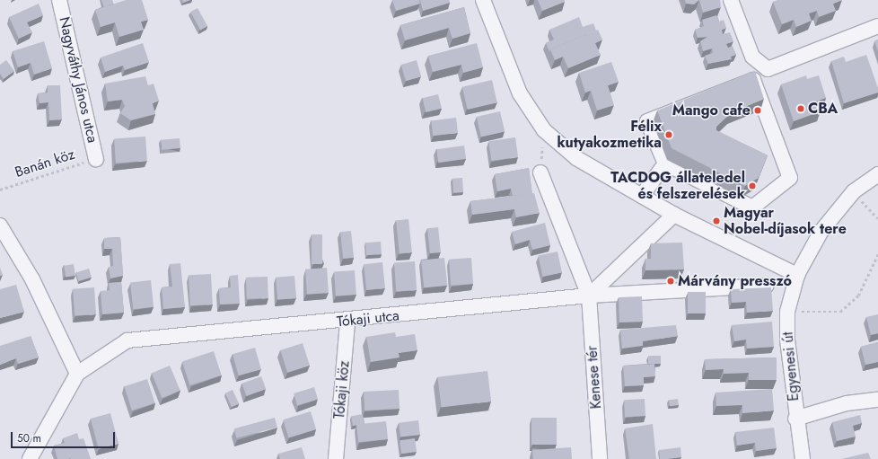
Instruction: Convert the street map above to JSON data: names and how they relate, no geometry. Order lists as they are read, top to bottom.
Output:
{
  "streets": {
    "street": [
      "Nagyváthy János utca",
      "Tókaji utca",
      "Egyenesi út",
      "Kenese tér",
      "Tókaji köz"
    ],
    "path": ["Banán köz"]
  },
  "crossings": [
    ["Nagyváthy János utca", "Banán köz"],
    ["Tókaji utca", "Kenese tér"],
    ["Tókaji utca", "Tókaji köz"]
  ],
  "places": [
    "CBA",
    "Mango cafe",
    "Félix kutyakozmetika",
    "TACDOG állateledel és felszerelések",
    "Magyar Nobel-díjasok tere",
    "Márvány presszó"
  ],
  "scale_bar": "50 m"
}
